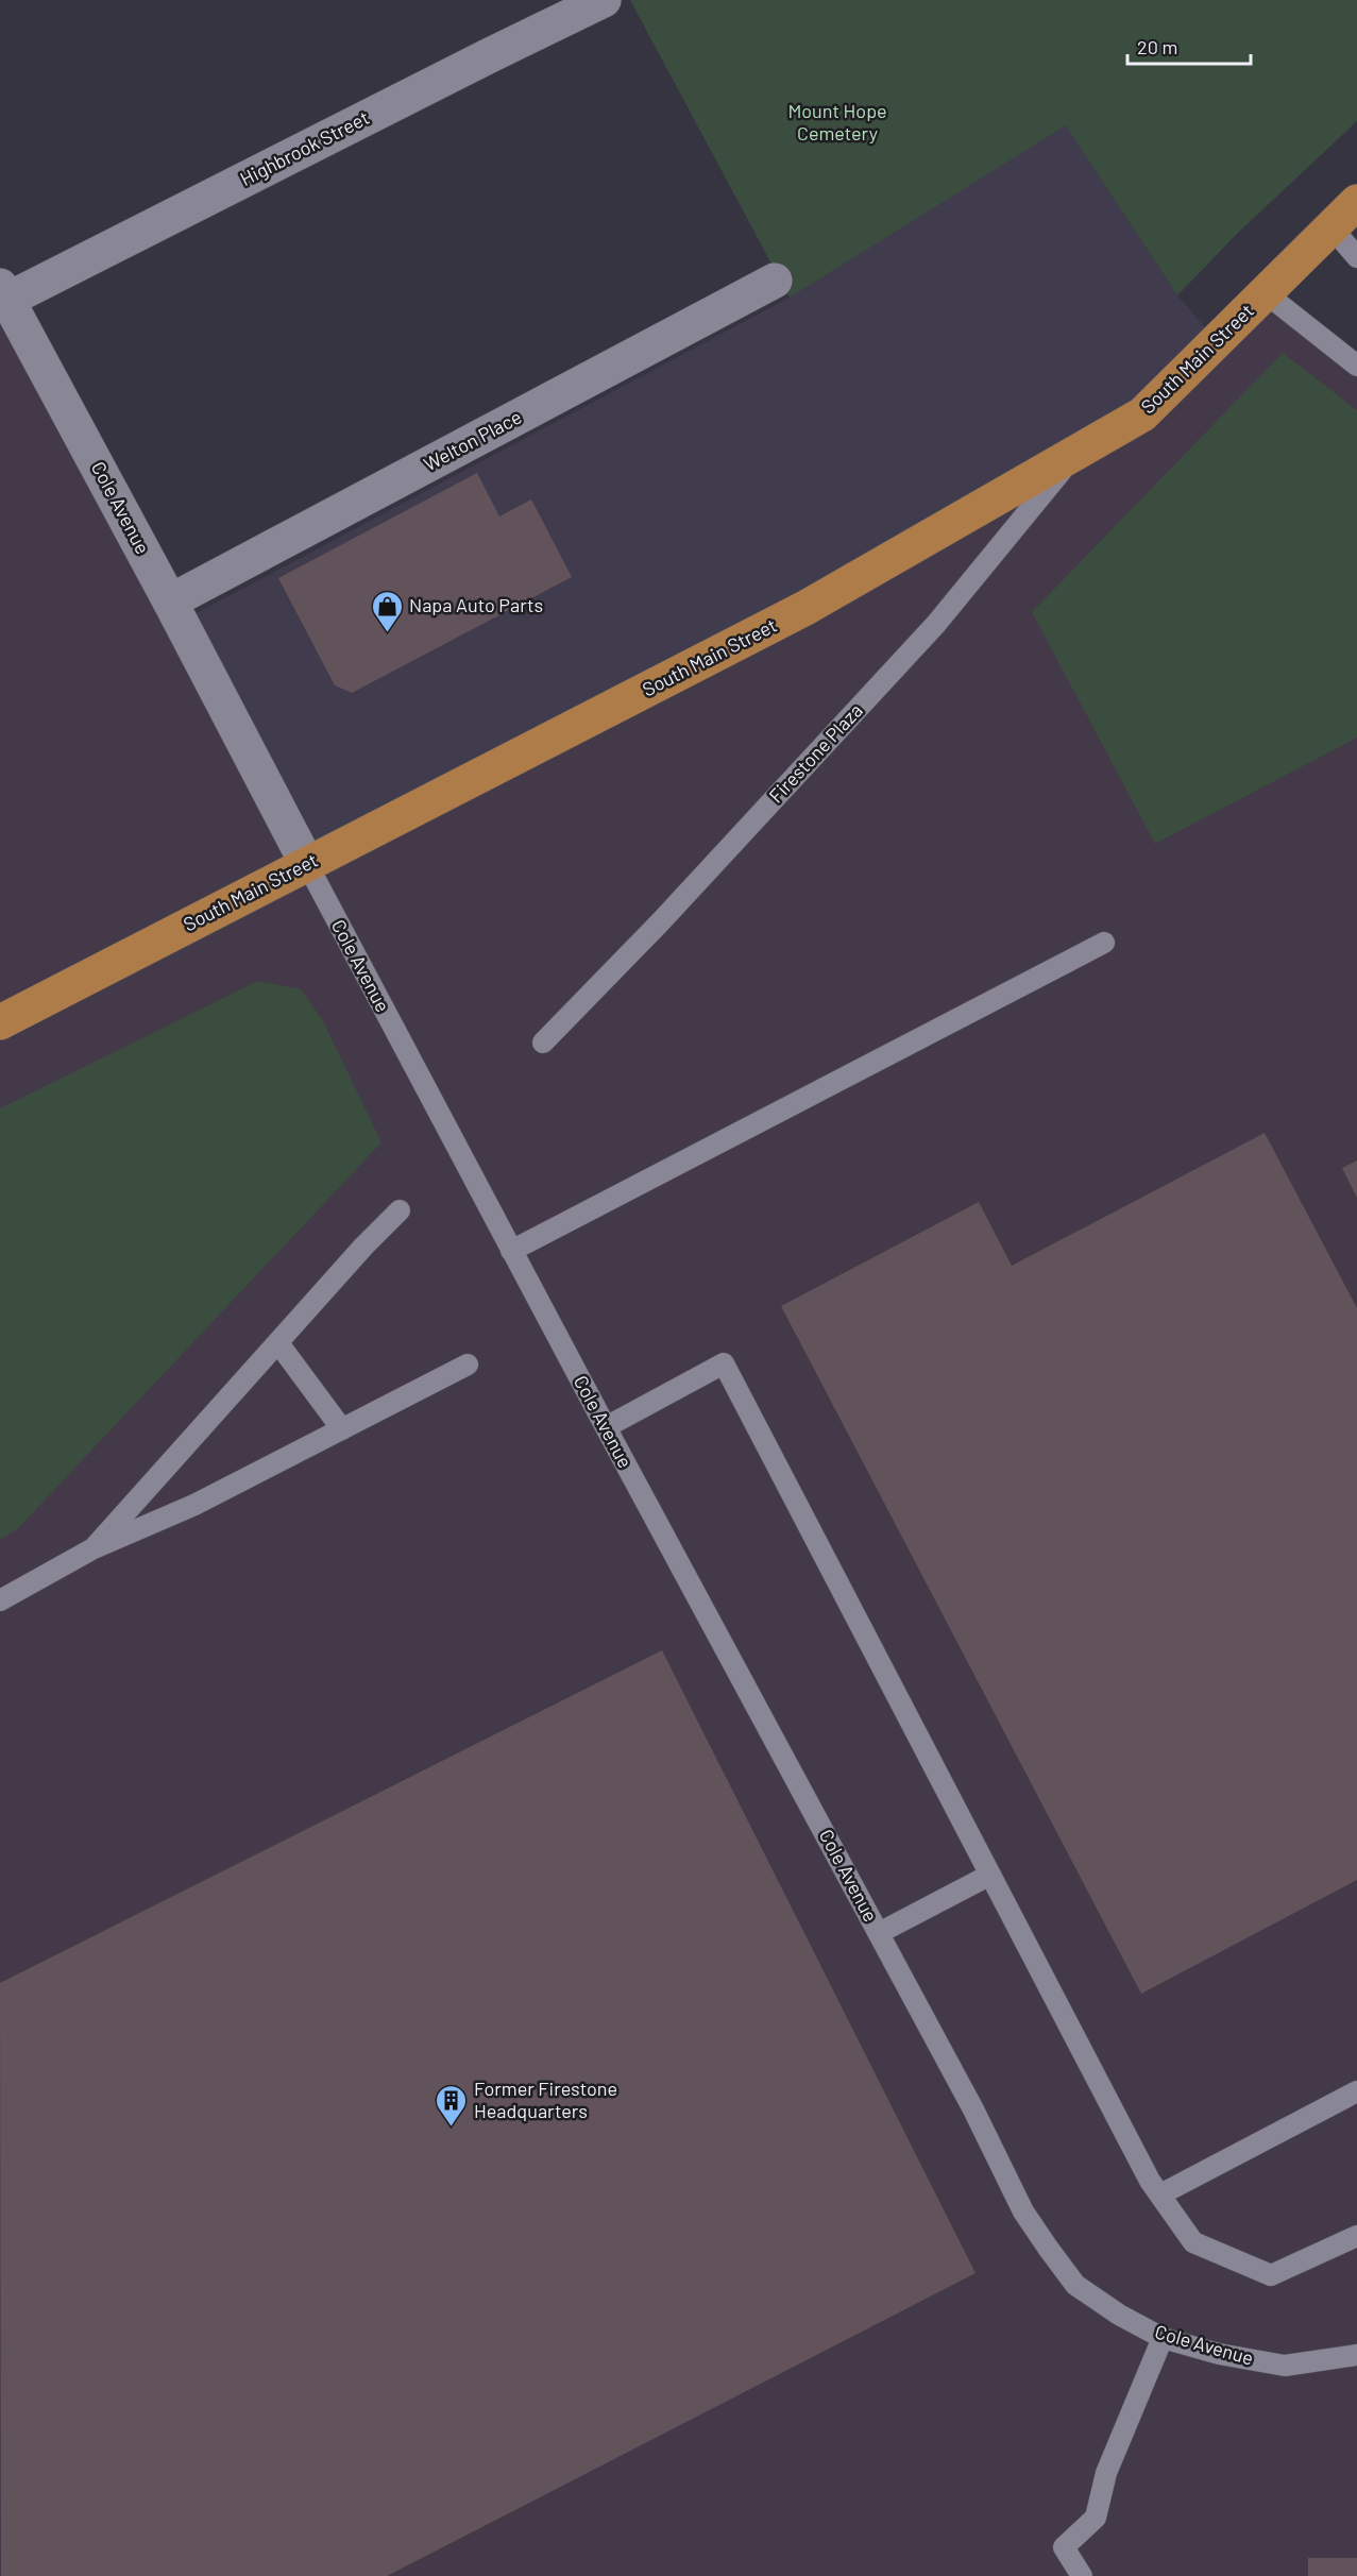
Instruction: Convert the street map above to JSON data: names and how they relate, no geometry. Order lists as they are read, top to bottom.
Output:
{
  "streets": {
    "main road": ["South Main Street"],
    "street": ["Highbrook Street", "Welton Place", "Cole Avenue"],
    "lane": ["Firestone Plaza"]
  },
  "crossings": [
    ["Highbrook Street", "Cole Avenue"],
    ["South Main Street", "Cole Avenue"],
    ["South Main Street", "Firestone Plaza"],
    ["Welton Place", "Cole Avenue"]
  ],
  "parks": ["Mount Hope Cemetery"],
  "places": {
    "shop": ["Napa Auto Parts"],
    "building": ["Former Firestone Headquarters"]
  },
  "scale_bar": "20 m"
}
